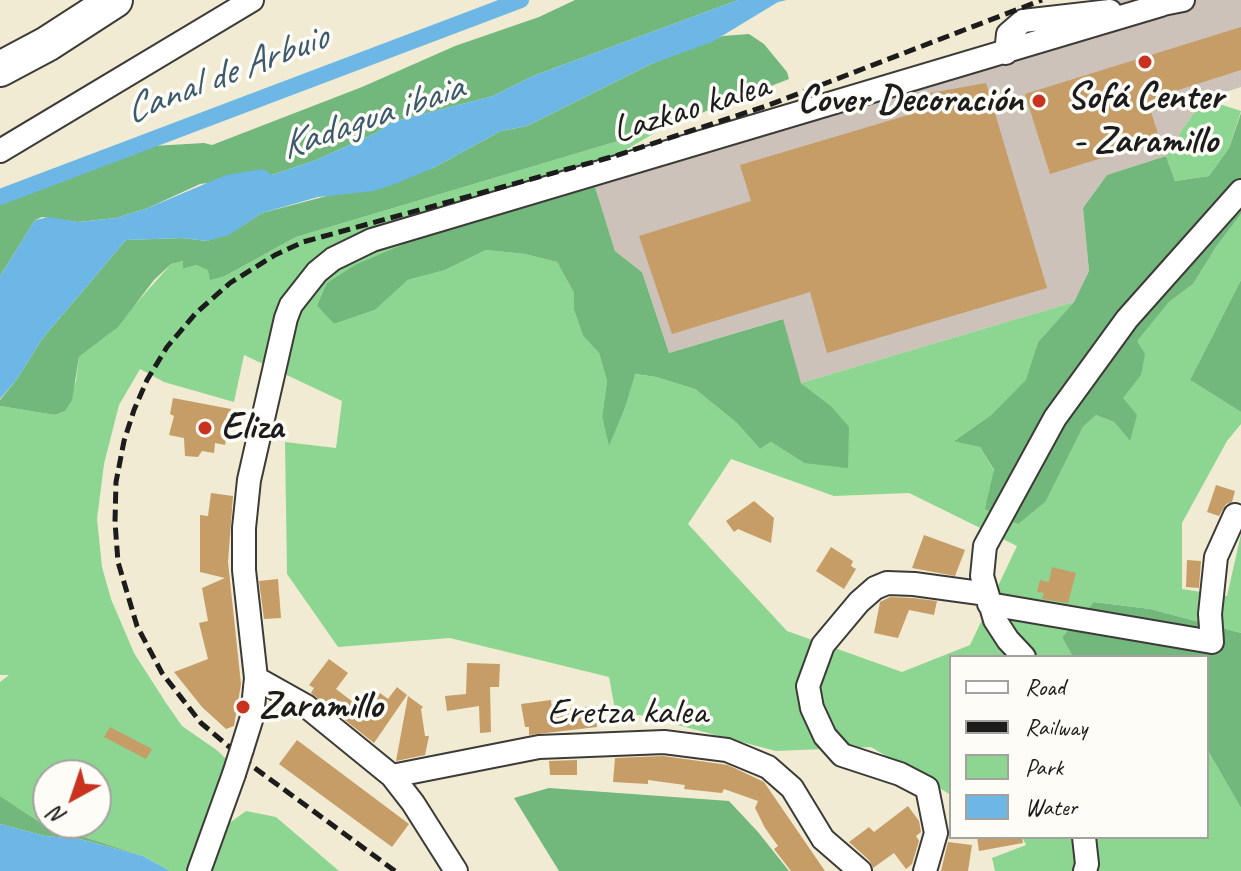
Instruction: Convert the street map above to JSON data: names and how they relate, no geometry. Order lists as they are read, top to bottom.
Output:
{
  "streets": {
    "street": ["Lazkao kalea", "Eretza kalea"]
  },
  "water": ["Canal de Arbuio", "Kadagua ibaia"],
  "places": [
    "Sofá Center - Zaramillo",
    "Cover Decoración",
    "Eliza",
    "Zaramillo"
  ],
  "legend": [
    "Road",
    "Railway",
    "Park",
    "Water"
  ],
  "north": "bottom left"
}
